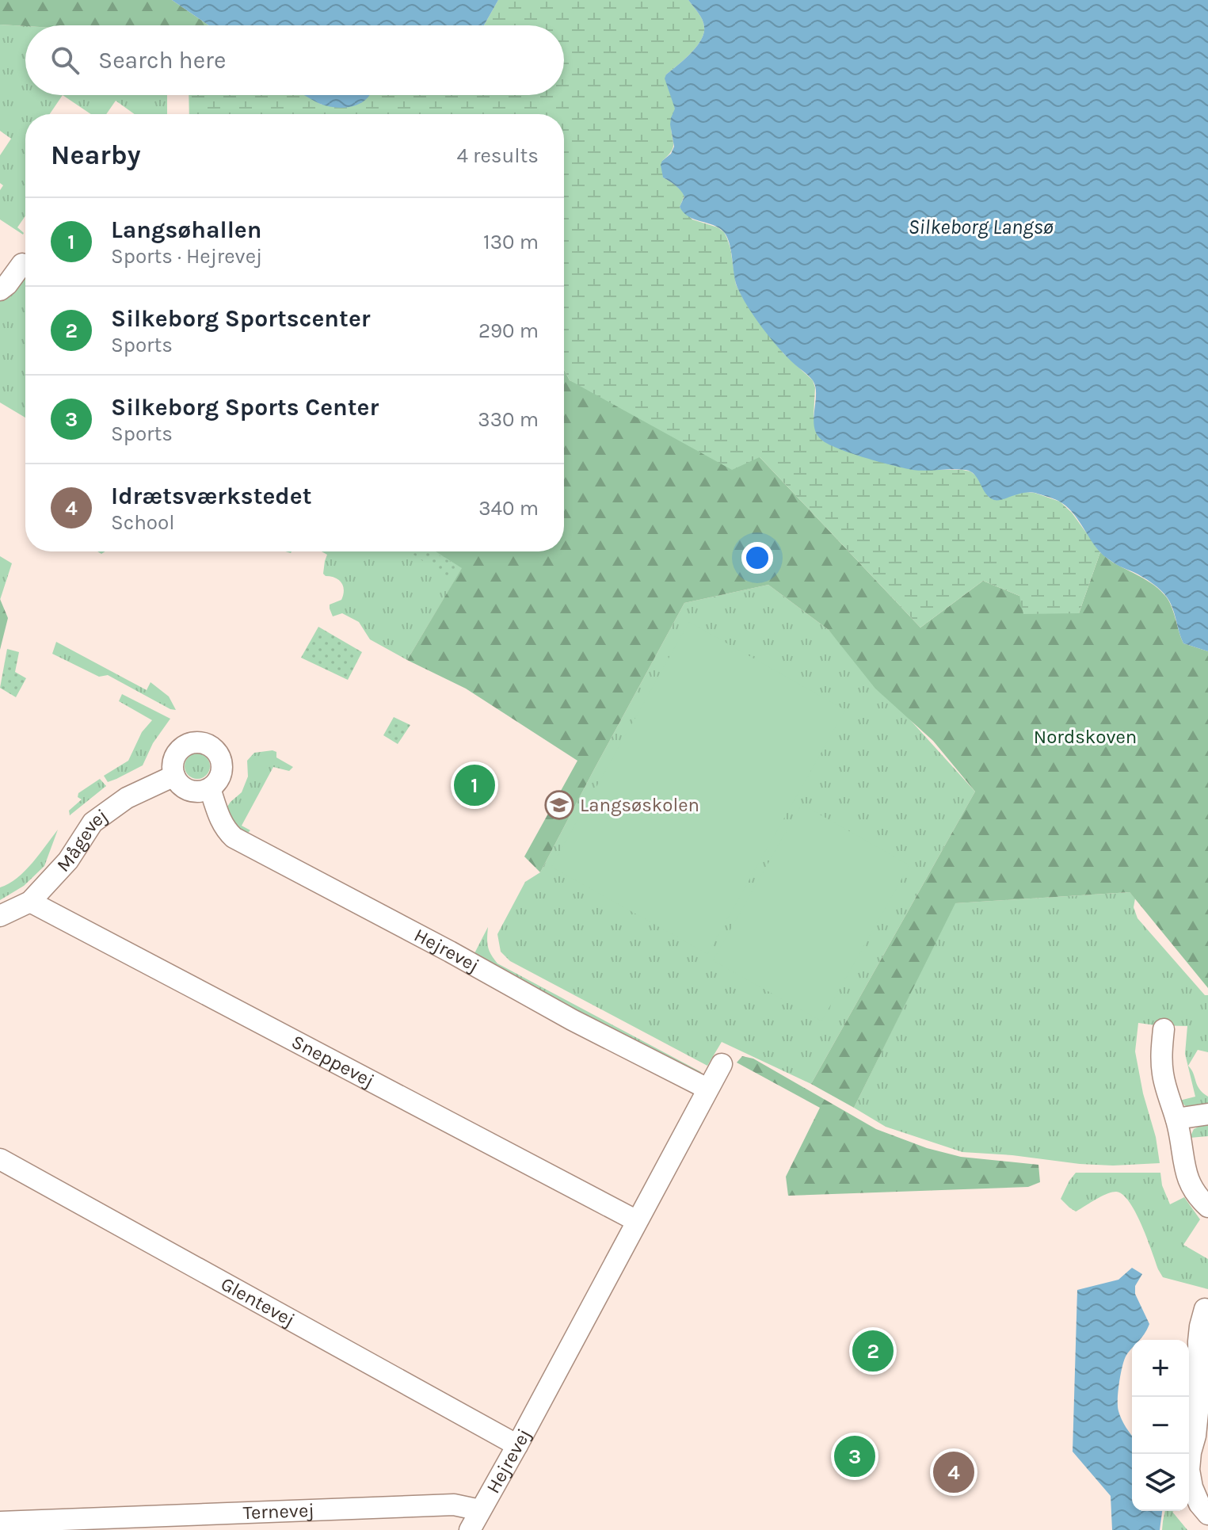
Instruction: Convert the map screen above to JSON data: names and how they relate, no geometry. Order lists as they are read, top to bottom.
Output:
{
  "streets": {
    "street": [
      "Mågevej",
      "Hejrevej",
      "Sneppevej",
      "Glentevej",
      "Ternevej"
    ]
  },
  "crossings": [
    ["Mågevej", "Hejrevej"],
    ["Mågevej", "Sneppevej"],
    ["Hejrevej", "Sneppevej"],
    ["Hejrevej", "Glentevej"],
    ["Hejrevej", "Ternevej"]
  ],
  "water": ["Silkeborg Langsø"],
  "parks": ["Nordskoven"],
  "places": {
    "school or university": ["Langsøskolen"]
  },
  "page": {
    "search": "Search here",
    "heading": ["Nearby", "4 results"],
    "list": [
      {
        "mark": "1",
        "name": "Langsøhallen",
        "note": "Sports · Hejrevej",
        "value": "130 m"
      },
      {
        "mark": "2",
        "name": "Silkeborg Sportscenter",
        "note": "Sports",
        "value": "290 m"
      },
      {
        "mark": "3",
        "name": "Silkeborg Sports Center",
        "note": "Sports",
        "value": "330 m"
      },
      {
        "mark": "4",
        "name": "Idrætsværkstedet",
        "note": "School",
        "value": "340 m"
      }
    ],
    "pins": [
      "1",
      "2",
      "3",
      "4"
    ],
    "map_buttons": ["+", "−"]
  }
}
